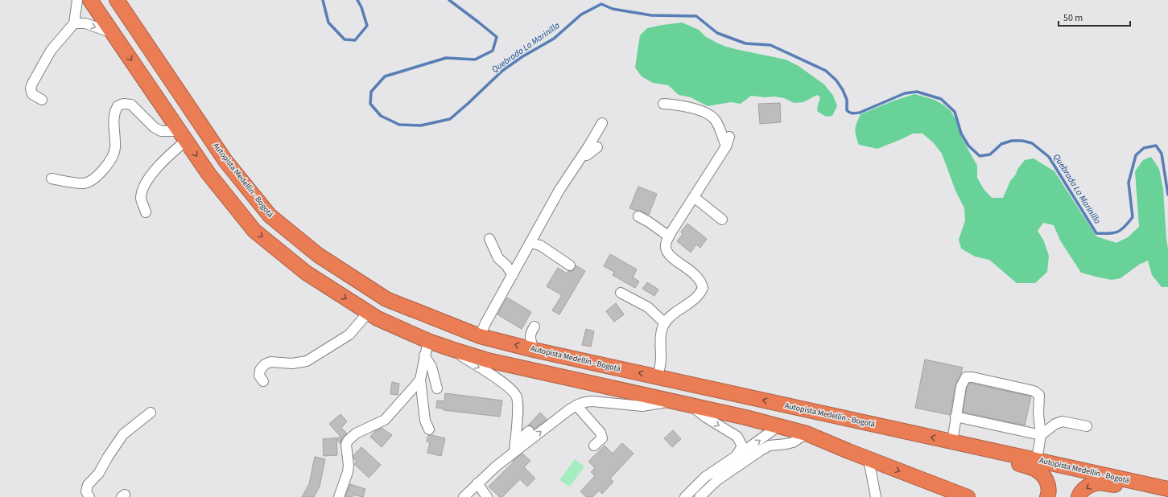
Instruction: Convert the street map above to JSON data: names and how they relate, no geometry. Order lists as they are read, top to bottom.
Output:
{
  "streets": {
    "highway": ["Autopista Medellín - Bogotá"]
  },
  "water": ["Quebrada La Marinilla"],
  "scale_bar": "50 m"
}
